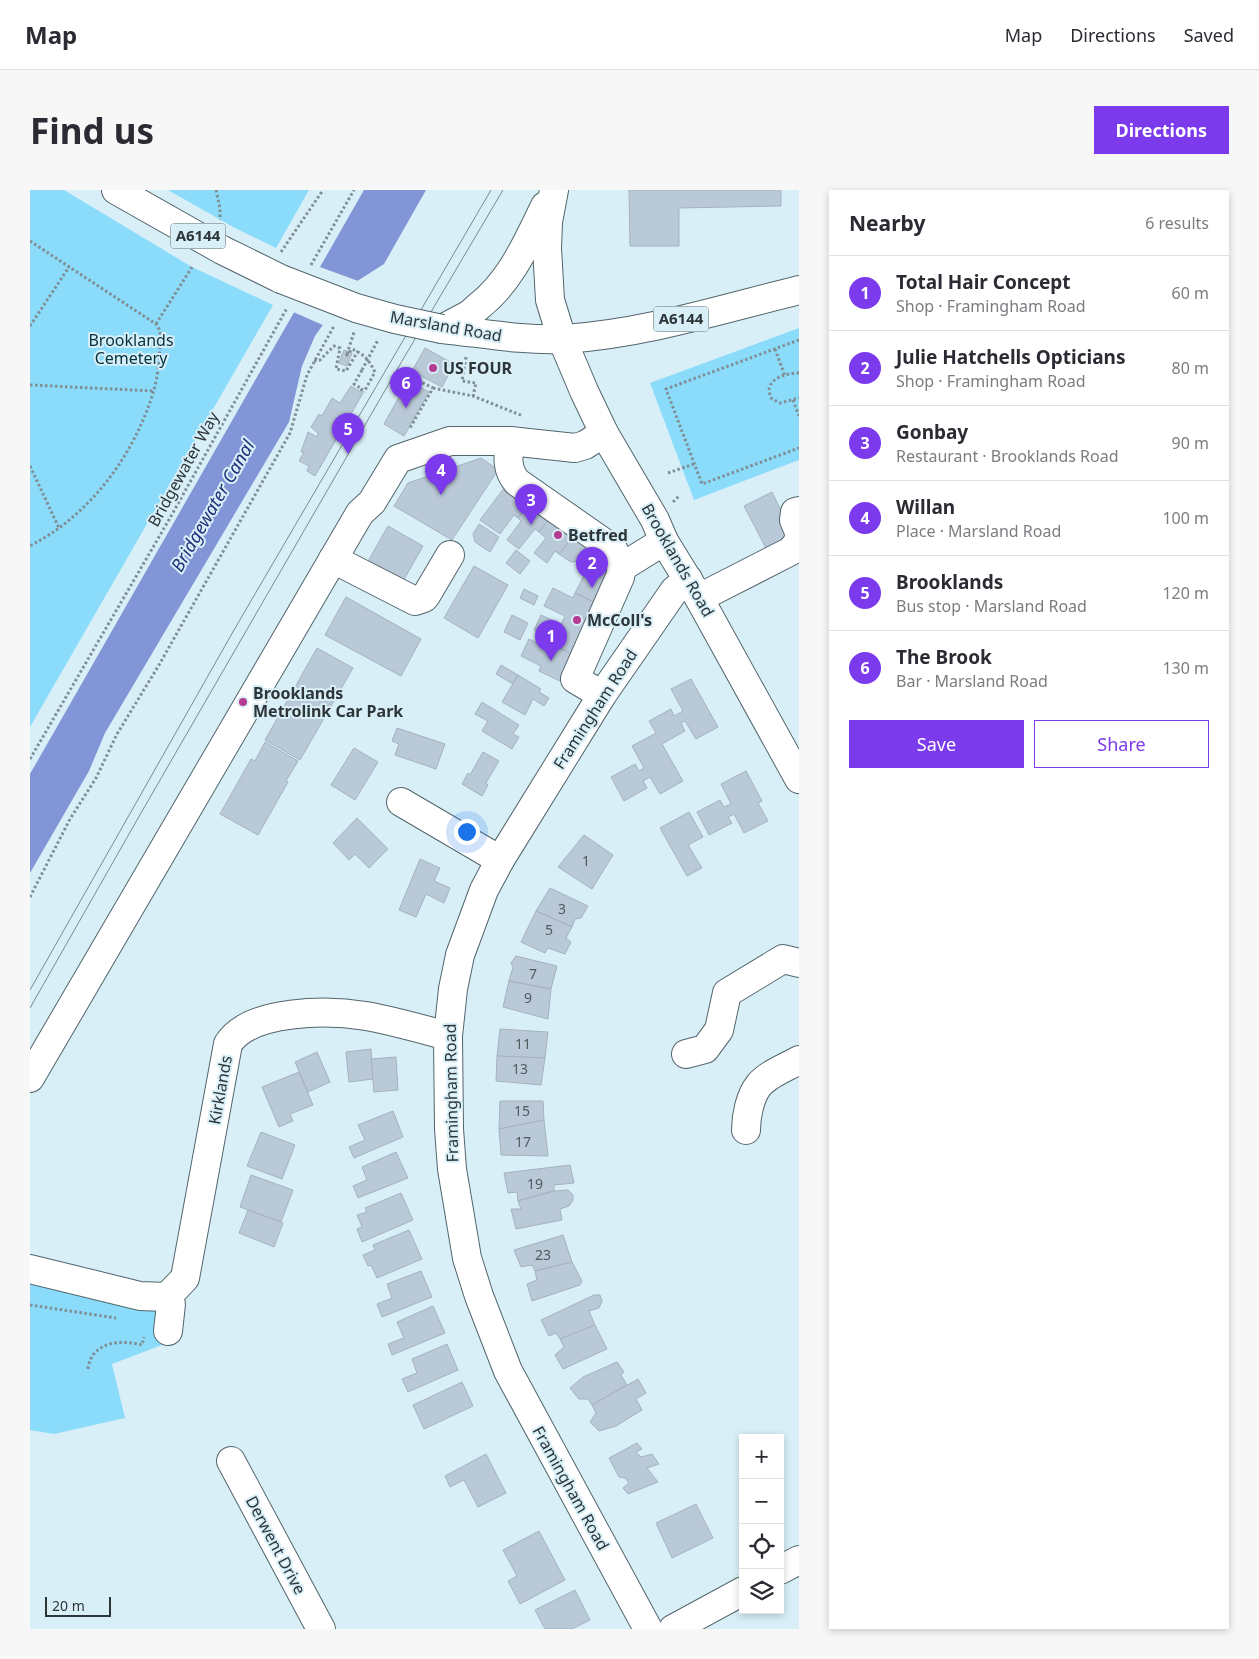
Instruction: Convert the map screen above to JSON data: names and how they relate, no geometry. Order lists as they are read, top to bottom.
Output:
{
  "streets": {
    "street": [
      "A6144",
      "Marsland Road",
      "Brooklands Road",
      "Framingham Road",
      "Kirklands",
      "Derwent Drive"
    ],
    "path": ["Bridgewater Way"]
  },
  "crossings": [
    ["Marsland Road", "Bridgewater Way"],
    ["Marsland Road", "Brooklands Road"],
    ["Brooklands Road", "Framingham Road"],
    ["Framingham Road", "Kirklands"]
  ],
  "water": ["Bridgewater Canal"],
  "parks": ["Brooklands Cemetery"],
  "places": [
    "US FOUR",
    "Betfred",
    "McColl's",
    "Brooklands Metrolink Car Park"
  ],
  "house_numbers": [
    "1",
    "3",
    "5",
    "7",
    "9",
    "11",
    "13",
    "15",
    "17",
    "19",
    "23"
  ],
  "scale_bar": "20 m",
  "page": {
    "header": "Map",
    "nav": ["Map", "Directions", "Saved"],
    "buttons": [
      "Directions",
      ["Save", "Share"]
    ],
    "title": "Find us",
    "heading": ["Nearby", "6 results"],
    "list": [
      {
        "mark": "1",
        "name": "Total Hair Concept",
        "note": "Shop · Framingham Road",
        "value": "60 m"
      },
      {
        "mark": "2",
        "name": "Julie Hatchells Opticians",
        "note": "Shop · Framingham Road",
        "value": "80 m"
      },
      {
        "mark": "3",
        "name": "Gonbay",
        "note": "Restaurant · Brooklands Road",
        "value": "90 m"
      },
      {
        "mark": "4",
        "name": "Willan",
        "note": "Place · Marsland Road",
        "value": "100 m"
      },
      {
        "mark": "5",
        "name": "Brooklands",
        "note": "Bus stop · Marsland Road",
        "value": "120 m"
      },
      {
        "mark": "6",
        "name": "The Brook",
        "note": "Bar · Marsland Road",
        "value": "130 m"
      }
    ],
    "pins": [
      "6",
      "5",
      "4",
      "3",
      "2",
      "1"
    ],
    "map_buttons": ["+", "−"],
    "scale": "20 m"
  }
}
